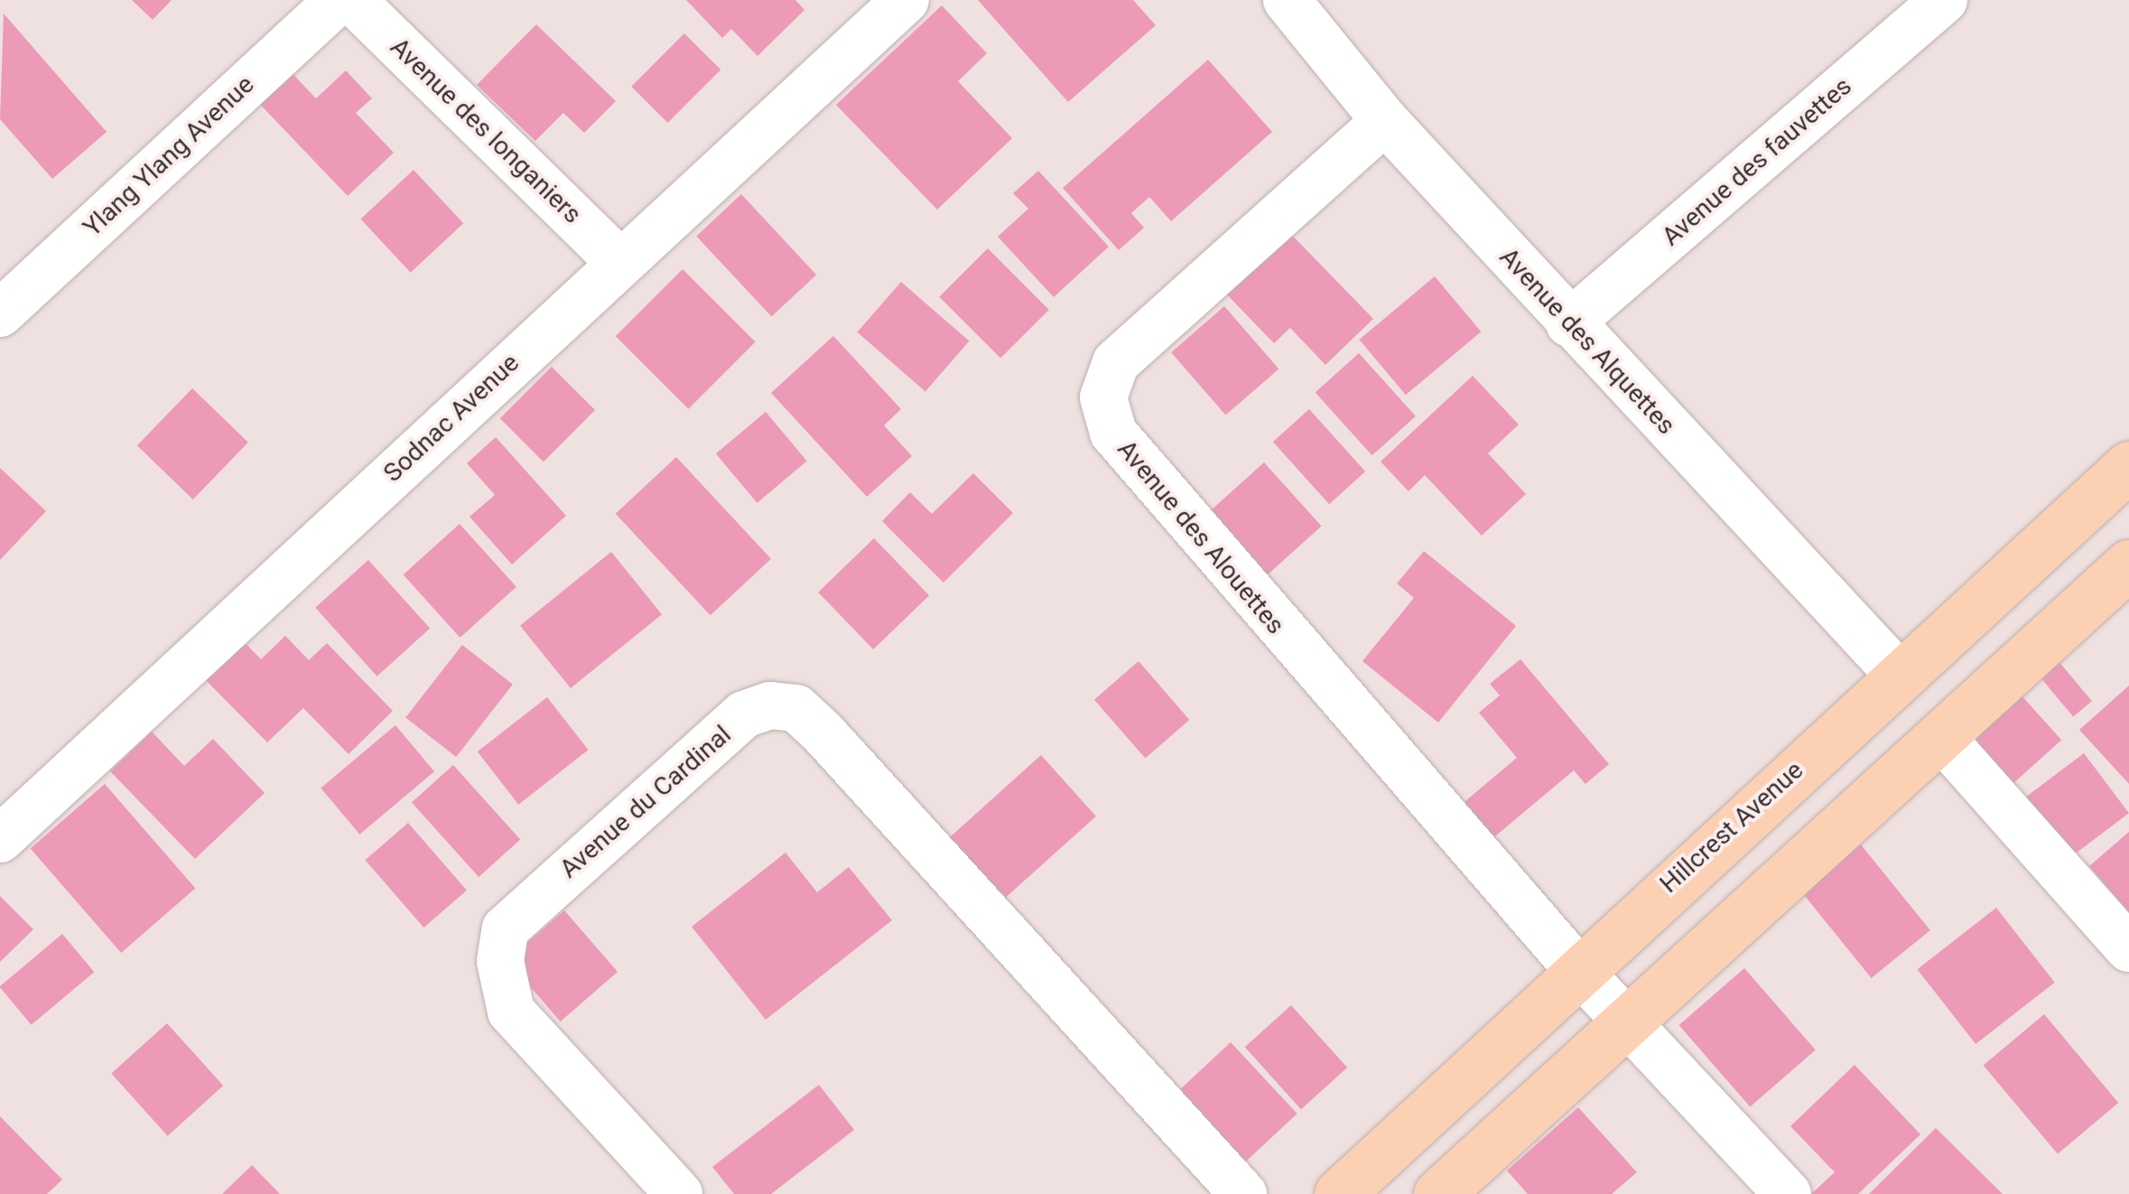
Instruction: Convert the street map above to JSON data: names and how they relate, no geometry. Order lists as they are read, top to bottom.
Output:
{
  "streets": {
    "main road": ["Hillcrest Avenue"],
    "street": [
      "Avenue des longaniers",
      "Ylang Ylang Avenue",
      "Avenue des fauvettes",
      "Avenue des Alquettes",
      "Sodnac Avenue",
      "Avenue des Alouettes",
      "Avenue du Cardinal"
    ]
  },
  "crossings": [
    ["Avenue des longaniers", "Sodnac Avenue"],
    ["Avenue des fauvettes", "Avenue des Alquettes"],
    ["Avenue des Alquettes", "Avenue des Alouettes"],
    ["Avenue des Alquettes", "Hillcrest Avenue"],
    ["Avenue des Alouettes", "Hillcrest Avenue"]
  ]
}
